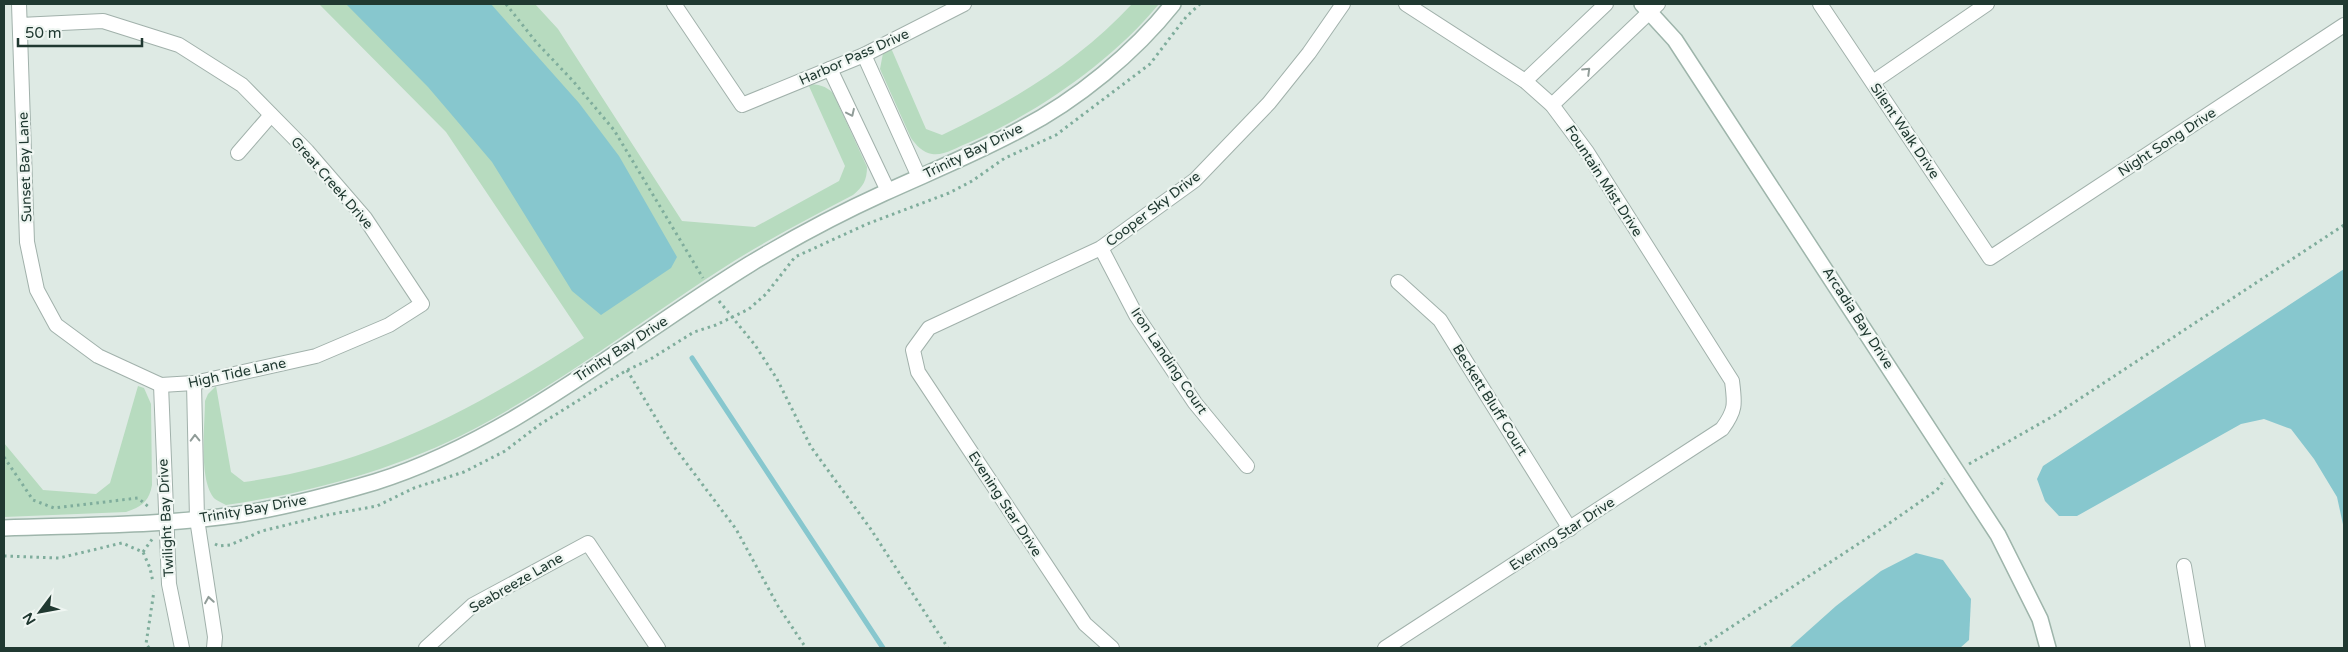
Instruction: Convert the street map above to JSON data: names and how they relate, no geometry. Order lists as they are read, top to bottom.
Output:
{
  "streets": {
    "street": [
      "Harbor Pass Drive",
      "Silent Walk Drive",
      "Night Song Drive",
      "Trinity Bay Drive",
      "Sunset Bay Lane",
      "Fountain Mist Drive",
      "Great Creek Drive",
      "Cooper Sky Drive",
      "Arcadia Bay Drive",
      "Iron Landing Court",
      "High Tide Lane",
      "Beckett Bluff Court",
      "Evening Star Drive",
      "Twilight Bay Drive",
      "Seabreeze Lane"
    ]
  },
  "crossings": [
    ["Silent Walk Drive", "Night Song Drive"],
    ["Trinity Bay Drive", "Twilight Bay Drive"],
    ["Sunset Bay Lane", "Great Creek Drive"],
    ["Sunset Bay Lane", "High Tide Lane"],
    ["Fountain Mist Drive", "Evening Star Drive"],
    ["Great Creek Drive", "High Tide Lane"],
    ["Cooper Sky Drive", "Iron Landing Court"],
    ["Cooper Sky Drive", "Evening Star Drive"],
    ["High Tide Lane", "Twilight Bay Drive"],
    ["Beckett Bluff Court", "Evening Star Drive"]
  ],
  "scale_bar": "50 m",
  "north": "bottom left"
}
